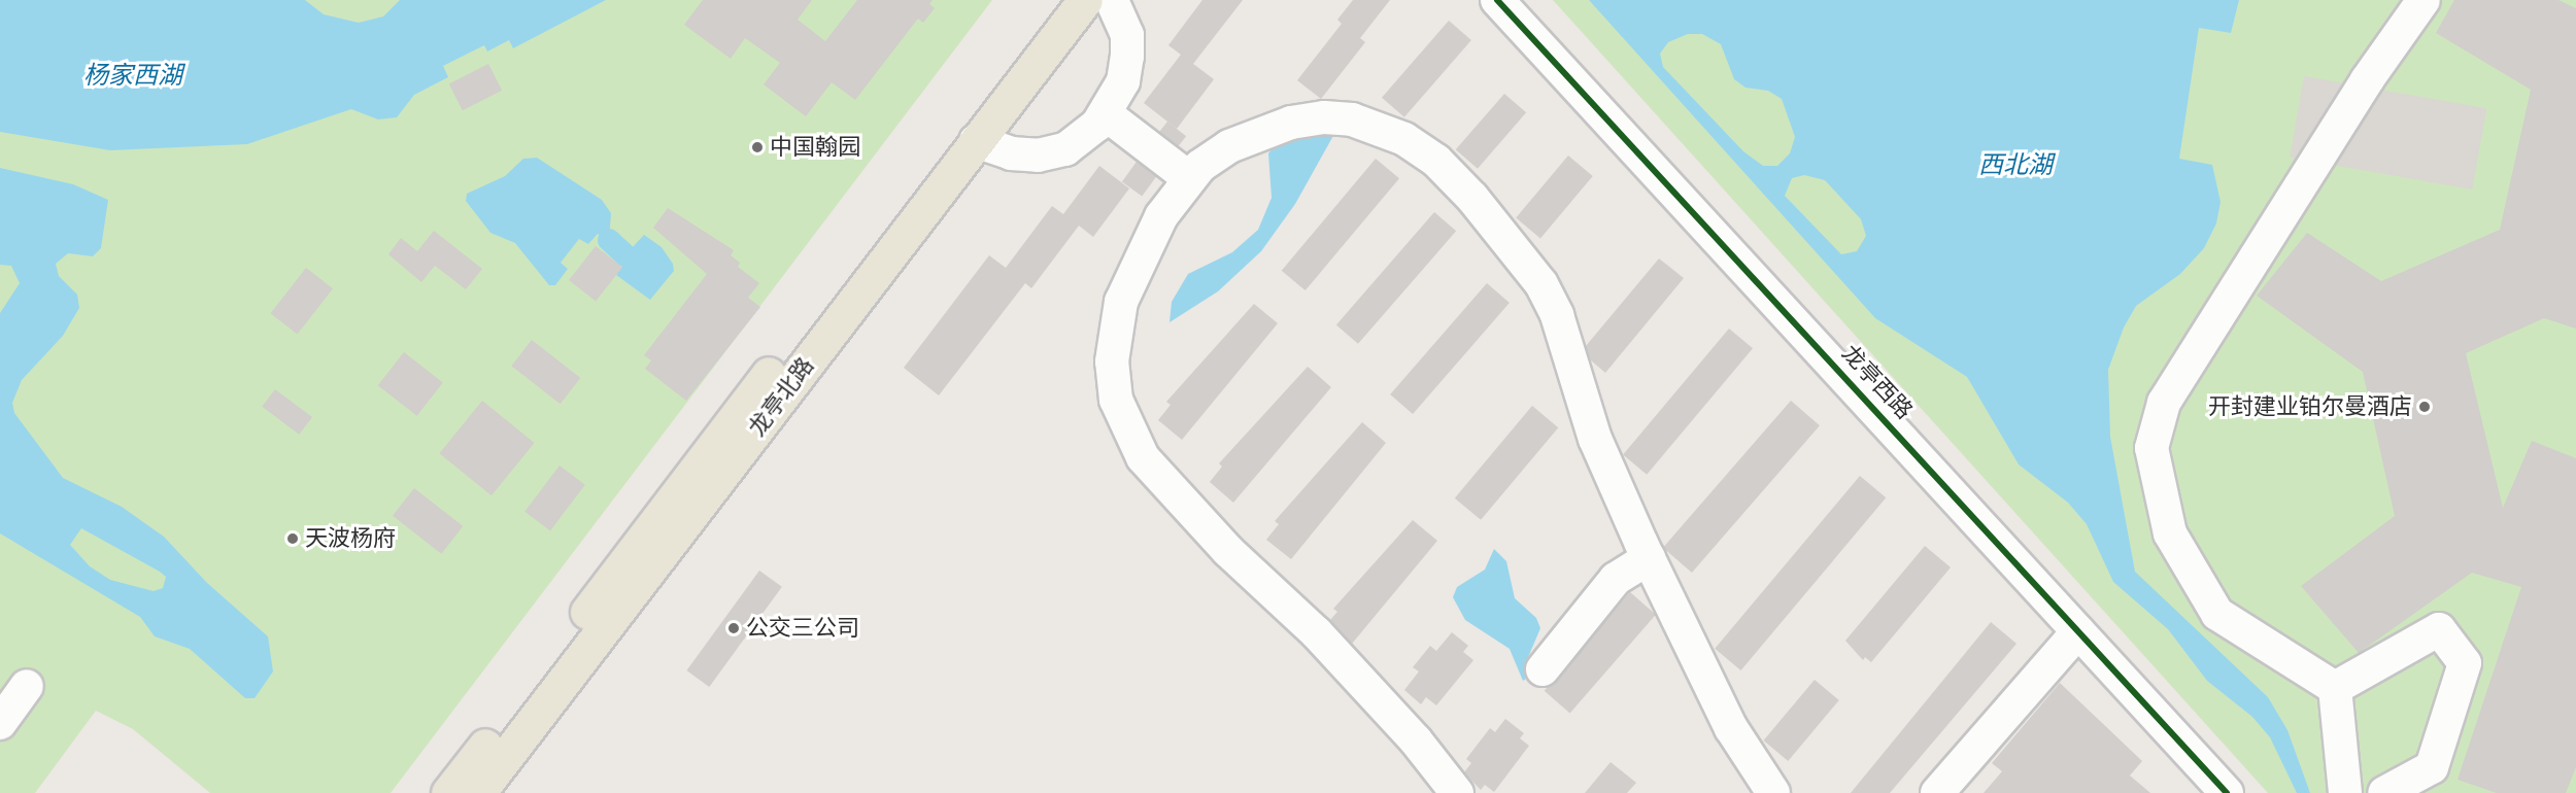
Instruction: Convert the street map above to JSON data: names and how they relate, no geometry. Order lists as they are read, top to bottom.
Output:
{
  "streets": {
    "main road": ["龙亭北路"],
    "street": ["龙亭西路"]
  },
  "water": ["杨家西湖", "西北湖"],
  "places": [
    "中国翰园",
    "开封建业铂尔曼酒店",
    "天波杨府",
    "公交三公司"
  ]
}
